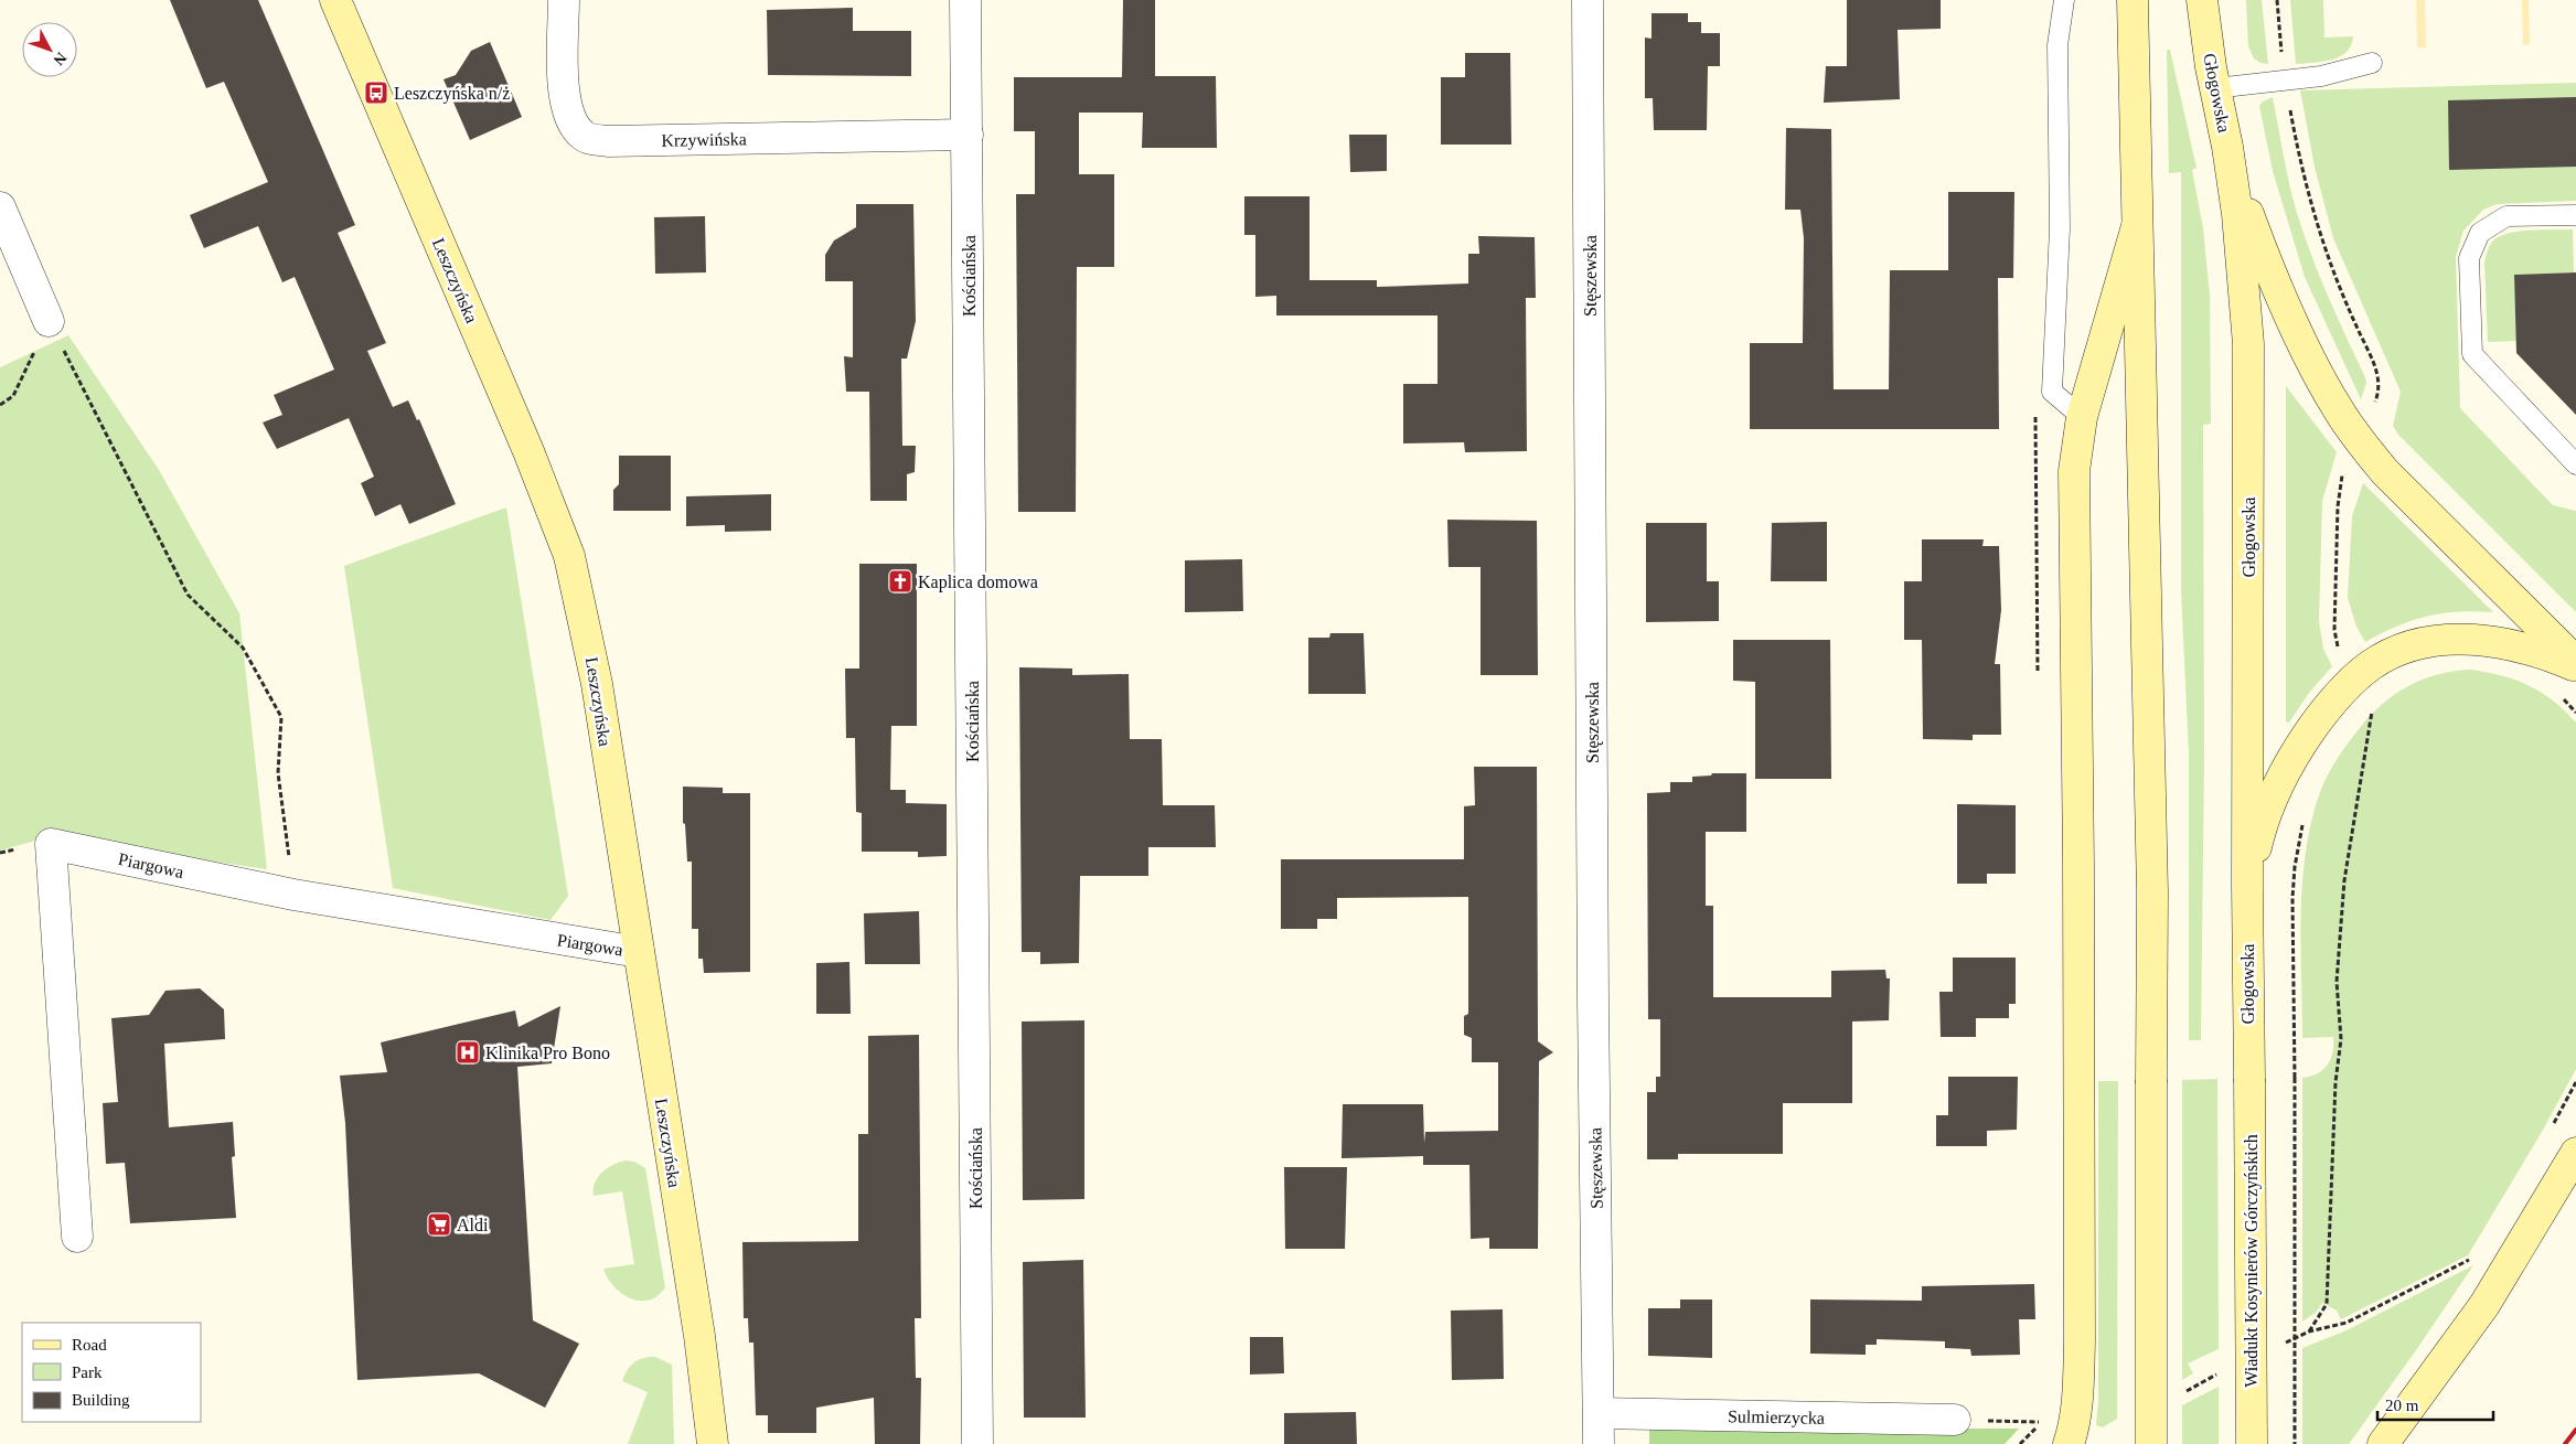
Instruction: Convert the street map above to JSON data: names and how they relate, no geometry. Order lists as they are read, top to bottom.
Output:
{
  "streets": {
    "main road": ["Głogowska", "Leszczyńska", "Wiadukt Kosynierów Górczyńskich"],
    "street": [
      "Krzywińska",
      "Kościańska",
      "Stęszewska",
      "Piargowa",
      "Sulmierzycka"
    ]
  },
  "crossings": [
    ["Głogowska", "Wiadukt Kosynierów Górczyńskich"],
    ["Krzywińska", "Kościańska"],
    ["Stęszewska", "Sulmierzycka"],
    ["Leszczyńska", "Piargowa"]
  ],
  "places": {
    "bus stop": ["Leszczyńska n/ż"],
    "church": ["Kaplica domowa"],
    "hospital": ["Klinika Pro Bono"],
    "supermarket": ["Aldi"]
  },
  "legend": ["Road", "Park", "Building"],
  "scale_bar": "20 m",
  "north": "bottom right"
}
